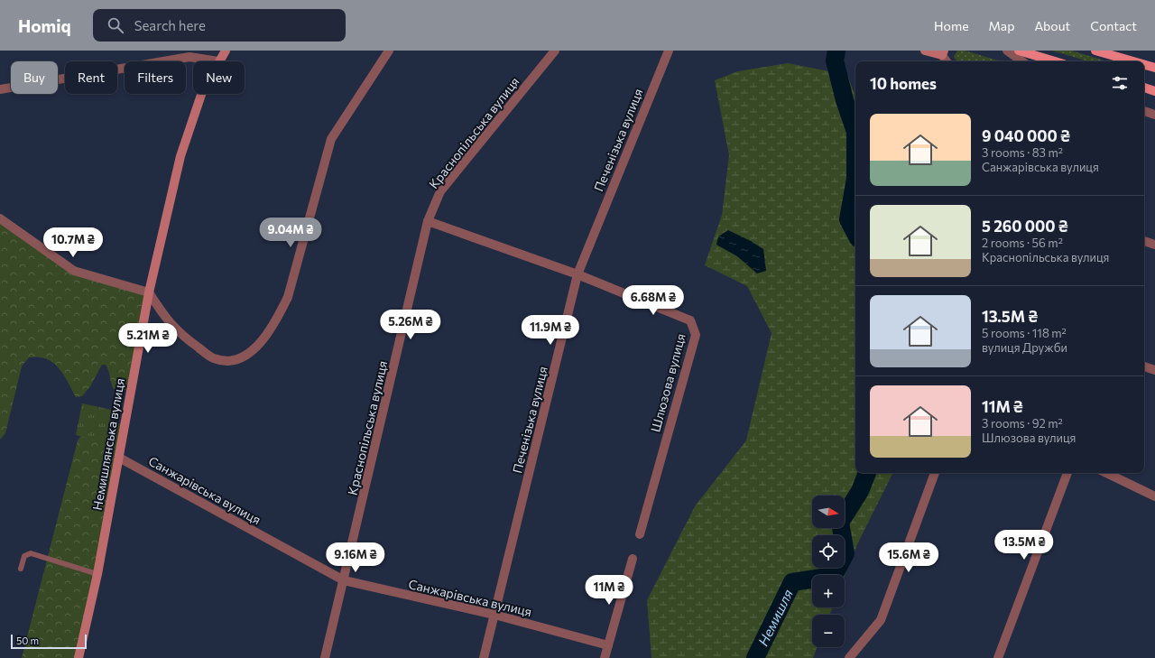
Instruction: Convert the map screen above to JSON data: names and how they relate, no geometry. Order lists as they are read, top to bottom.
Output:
{
  "streets": {
    "street": [
      "Краснопільська вулиця",
      "Печенізька вулиця",
      "Шлюзова вулиця",
      "Немишлянська вулиця",
      "Санжарівська вулиця"
    ]
  },
  "crossings": [
    ["Краснопільська вулиця", "Шлюзова вулиця"],
    ["Краснопільська вулиця", "Санжарівська вулиця"],
    ["Печенізька вулиця", "Шлюзова вулиця"],
    ["Печенізька вулиця", "Санжарівська вулиця"],
    ["Немишлянська вулиця", "Санжарівська вулиця"]
  ],
  "water": ["Немишля"],
  "scale_bar": "50 m",
  "north": "right",
  "page": {
    "header": "Homiq",
    "search": "Search here",
    "nav": [
      "Home",
      "Map",
      "About",
      "Contact"
    ],
    "chip": [
      "Buy",
      "Rent",
      "Filters",
      "New"
    ],
    "heading": "10 homes",
    "list": [
      {
        "name": "9 040 000 ₴",
        "note": "3 rooms · 83 m² · Санжарівська вулиця"
      },
      {
        "name": "5 260 000 ₴",
        "note": "2 rooms · 56 m² · Краснопільська вулиця"
      },
      {
        "name": "13.5M ₴",
        "note": "5 rooms · 118 m² · вулиця Дружби"
      },
      {
        "name": "11M ₴",
        "note": "3 rooms · 92 m² · Шлюзова вулиця"
      }
    ],
    "price": [
      "9.04M ₴",
      "10.7M ₴",
      "6.68M ₴",
      "5.26M ₴",
      "11.9M ₴",
      "5.21M ₴",
      "13.5M ₴",
      "9.16M ₴",
      "15.6M ₴",
      "11M ₴"
    ],
    "map_buttons": ["+", "−"],
    "scale": "50 m"
  }
}
